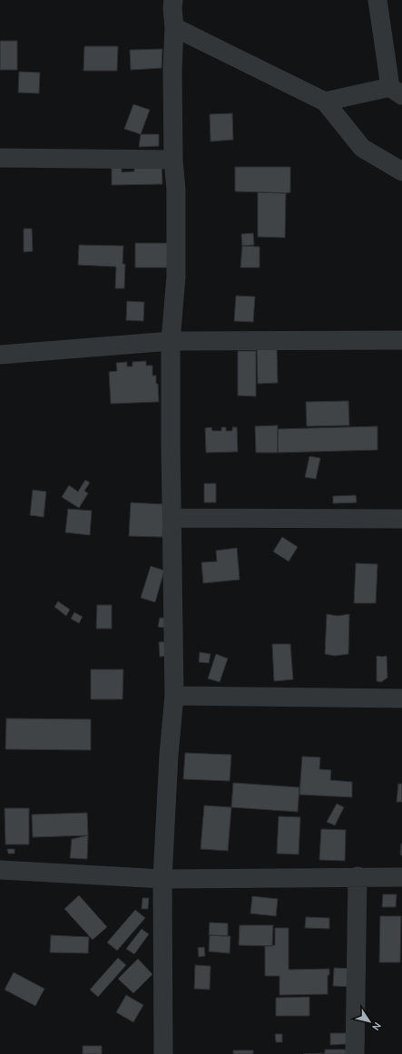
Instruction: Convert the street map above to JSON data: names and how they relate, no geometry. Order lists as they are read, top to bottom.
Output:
{
  "north": "bottom right"
}
